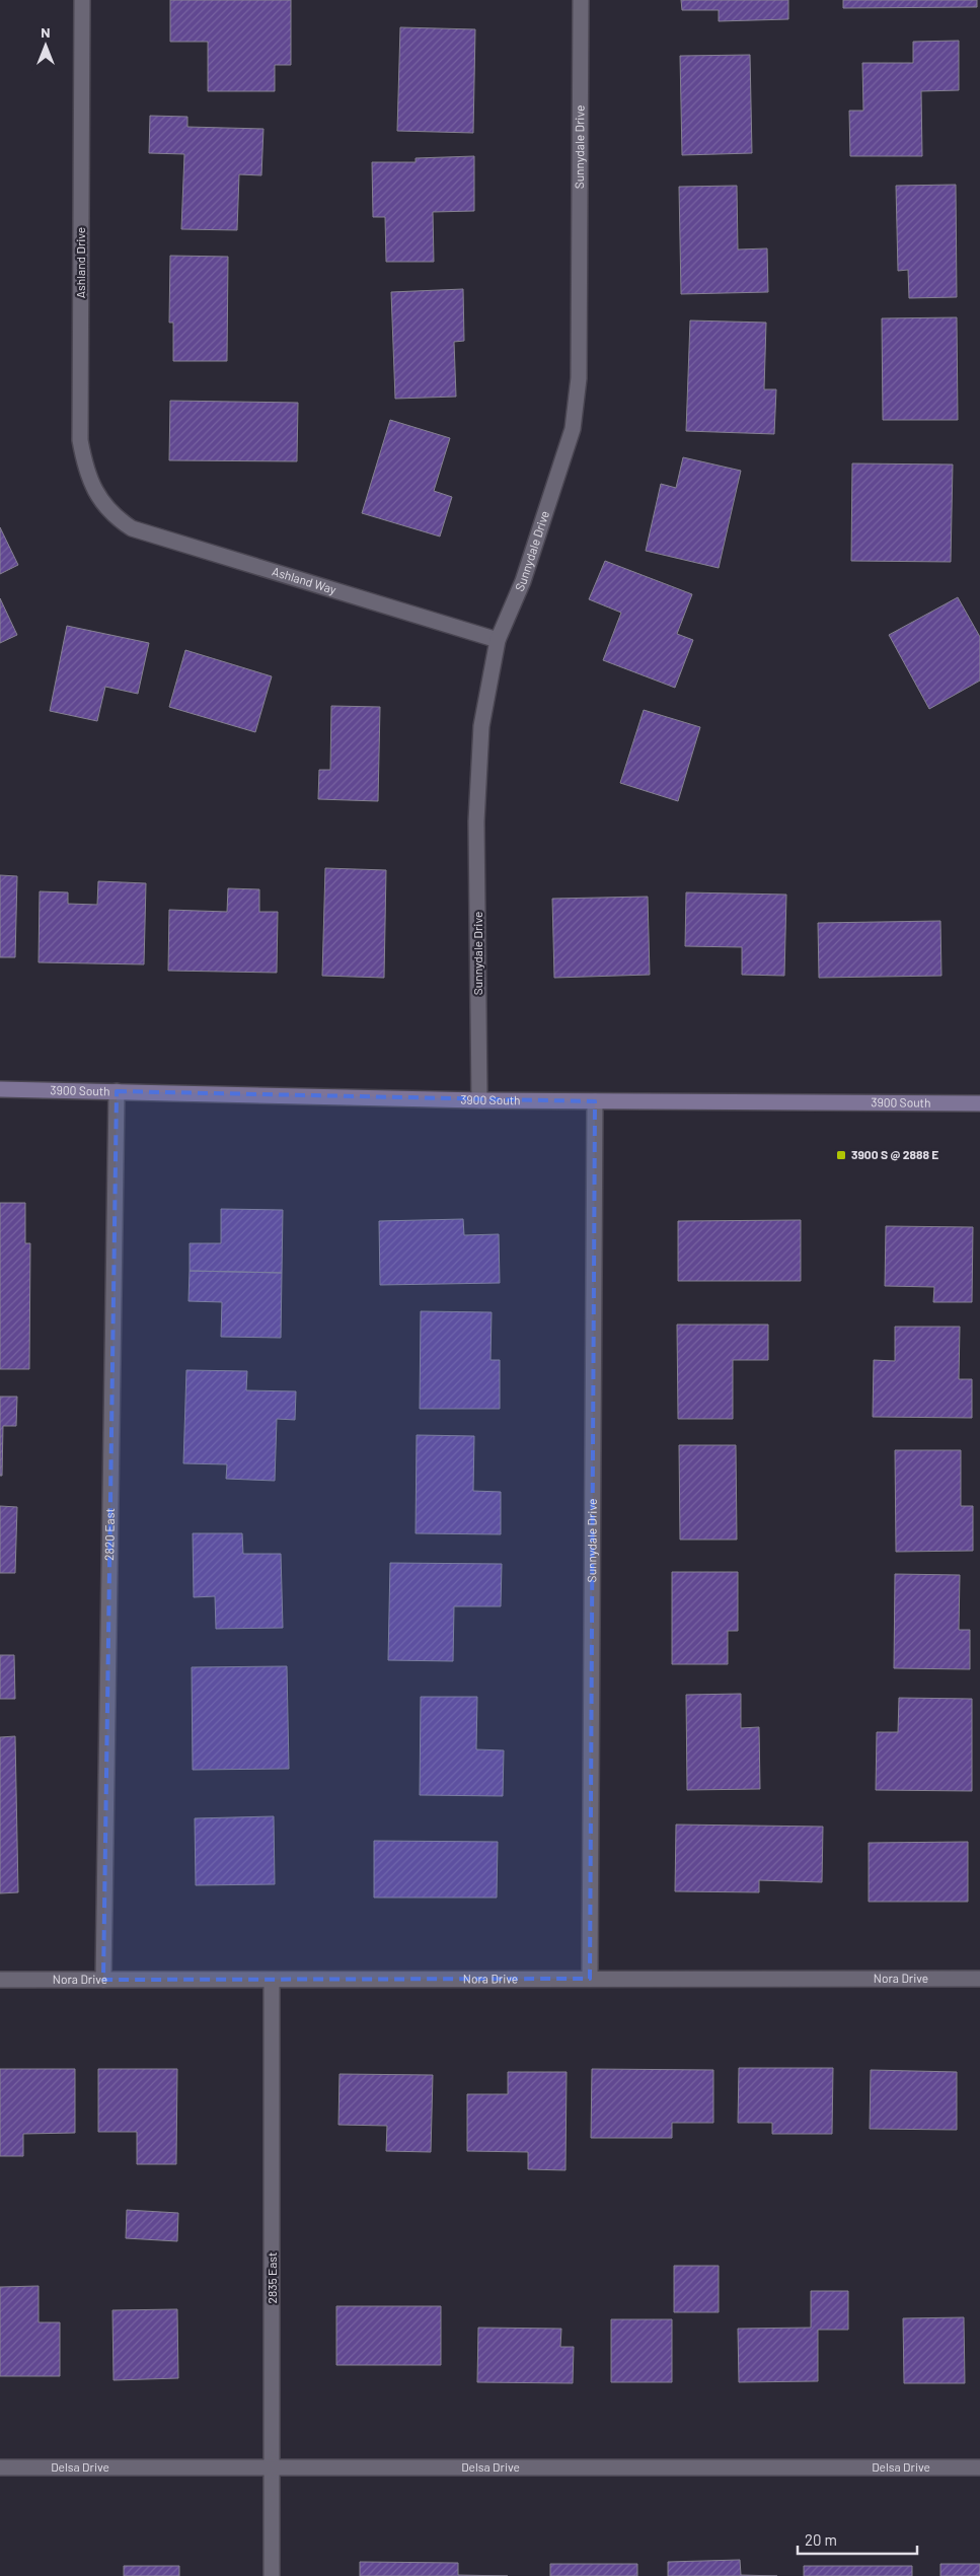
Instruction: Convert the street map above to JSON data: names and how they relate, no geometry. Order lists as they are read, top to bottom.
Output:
{
  "streets": {
    "main road": ["3900 South"],
    "street": [
      "Sunnydale Drive",
      "Ashland Drive",
      "Ashland Way",
      "2820 East",
      "Nora Drive",
      "2835 East",
      "Delsa Drive"
    ]
  },
  "crossings": [
    ["Sunnydale Drive", "Ashland Way"],
    ["Sunnydale Drive", "3900 South"],
    ["Sunnydale Drive", "Nora Drive"],
    ["Ashland Drive", "Ashland Way"],
    ["3900 South", "2820 East"],
    ["2820 East", "Nora Drive"],
    ["Nora Drive", "2835 East"],
    ["2835 East", "Delsa Drive"]
  ],
  "places": {
    "transit": ["3900 S @ 2888 E"]
  },
  "scale_bar": "20 m",
  "north": "top"
}
